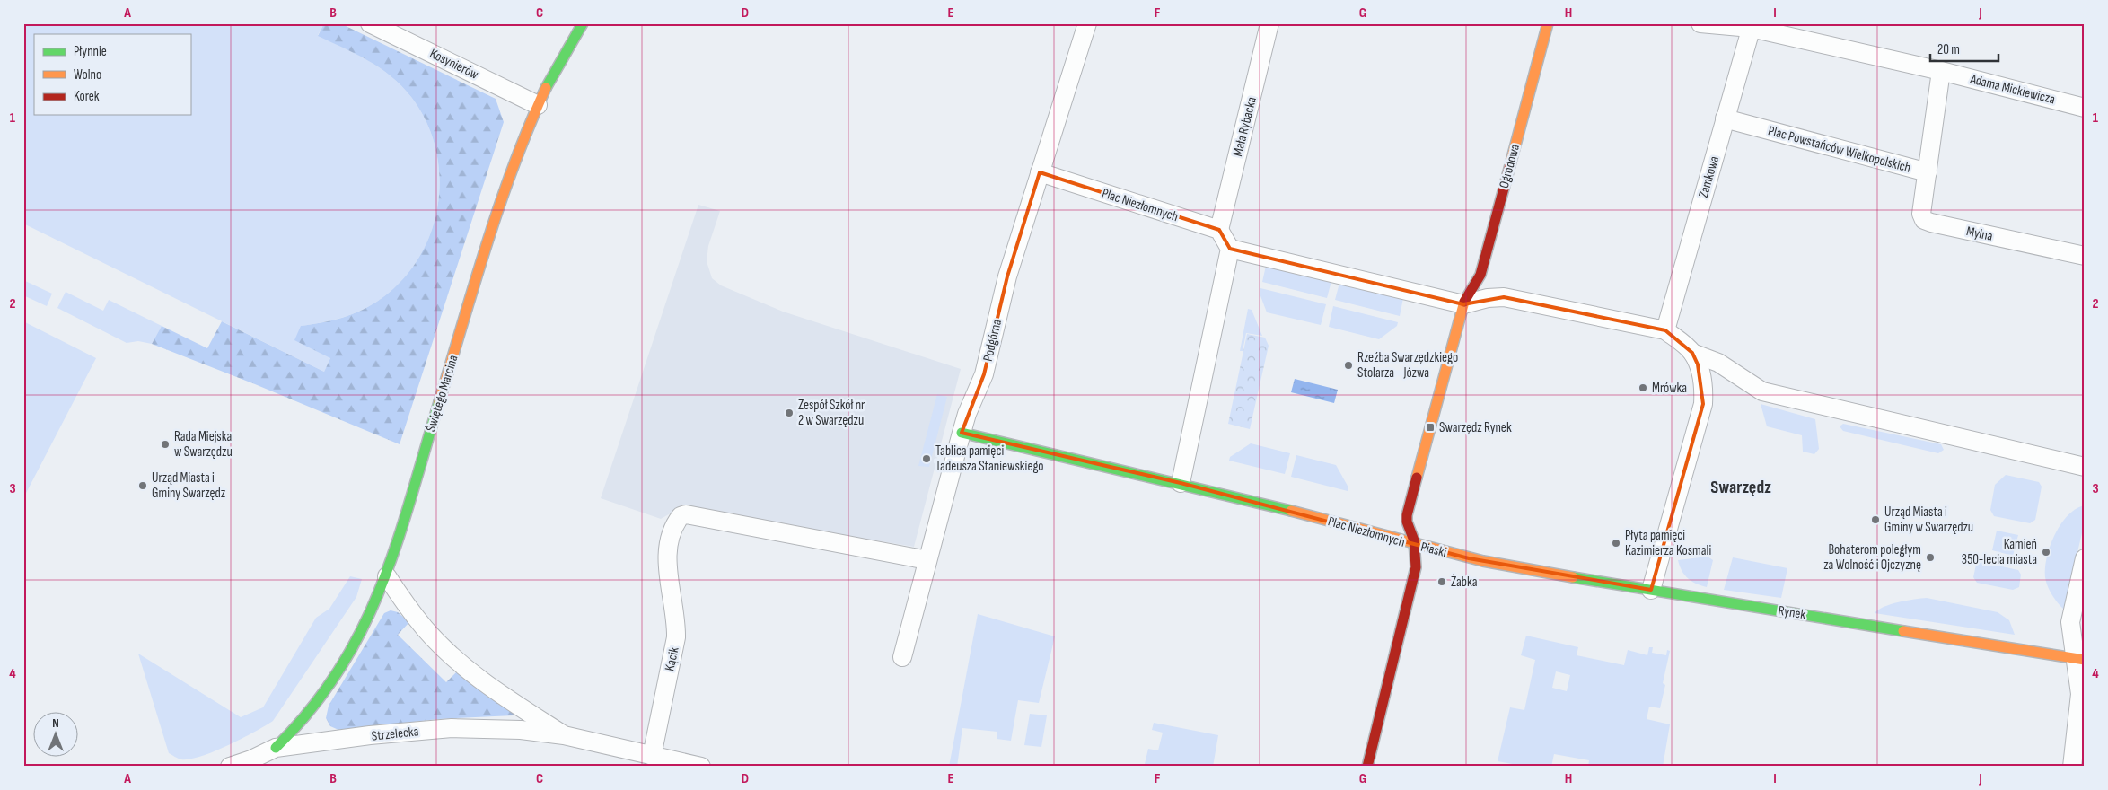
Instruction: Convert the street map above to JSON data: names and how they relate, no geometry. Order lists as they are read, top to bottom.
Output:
{
  "streets": {
    "street": [
      "Kosynierów",
      "Adama Mickiewicza",
      "Mała Rybacka",
      "Plac Powstańców Wielkopolskich",
      "Ogrodowa",
      "Zamkowa",
      "Plac Niezłomnych",
      "Mylna",
      "Podgórna",
      "Świętego Marcina",
      "Piaski",
      "Rynek",
      "Kącik",
      "Strzelecka"
    ]
  },
  "crossings": [
    ["Kosynierów", "Świętego Marcina"],
    ["Adama Mickiewicza", "Plac Powstańców Wielkopolskich"],
    ["Mała Rybacka", "Plac Niezłomnych"],
    ["Plac Powstańców Wielkopolskich", "Zamkowa"],
    ["Plac Powstańców Wielkopolskich", "Mylna"],
    ["Ogrodowa", "Plac Niezłomnych"],
    ["Plac Niezłomnych", "Podgórna"],
    ["Plac Niezłomnych", "Piaski"],
    ["Podgórna", "Kącik"],
    ["Świętego Marcina", "Strzelecka"],
    ["Piaski", "Rynek"],
    ["Kącik", "Strzelecka"]
  ],
  "districts": ["Swarzędz"],
  "places": {
    "other": [
      "Rzeźba Swarzędzkiego Stolarza - Józwa",
      "Mrówka",
      "Zespół Szkół nr 2 w Swarzędzu",
      "Rada Miejska w Swarzędzu",
      "Tablica pamięci Tadeusza Staniewskiego",
      "Urząd Miasta i Gminy Swarzędz",
      "Urząd Miasta i Gminy w Swarzędzu",
      "Płyta pamięci Kazimierza Kosmali",
      "Kamień 350-lecia miasta",
      "Bohaterom poległym za Wolność i Ojczyznę",
      "Żabka"
    ],
    "transit": ["Swarzędz Rynek"]
  },
  "legend": ["Płynnie", "Wolno", "Korek"],
  "scale_bar": "20 m",
  "north": "top",
  "grid": {
    "columns": [
      "A",
      "B",
      "C",
      "D",
      "E",
      "F",
      "G",
      "H",
      "I",
      "J"
    ],
    "rows": [
      "1",
      "2",
      "3",
      "4"
    ]
  }
}
